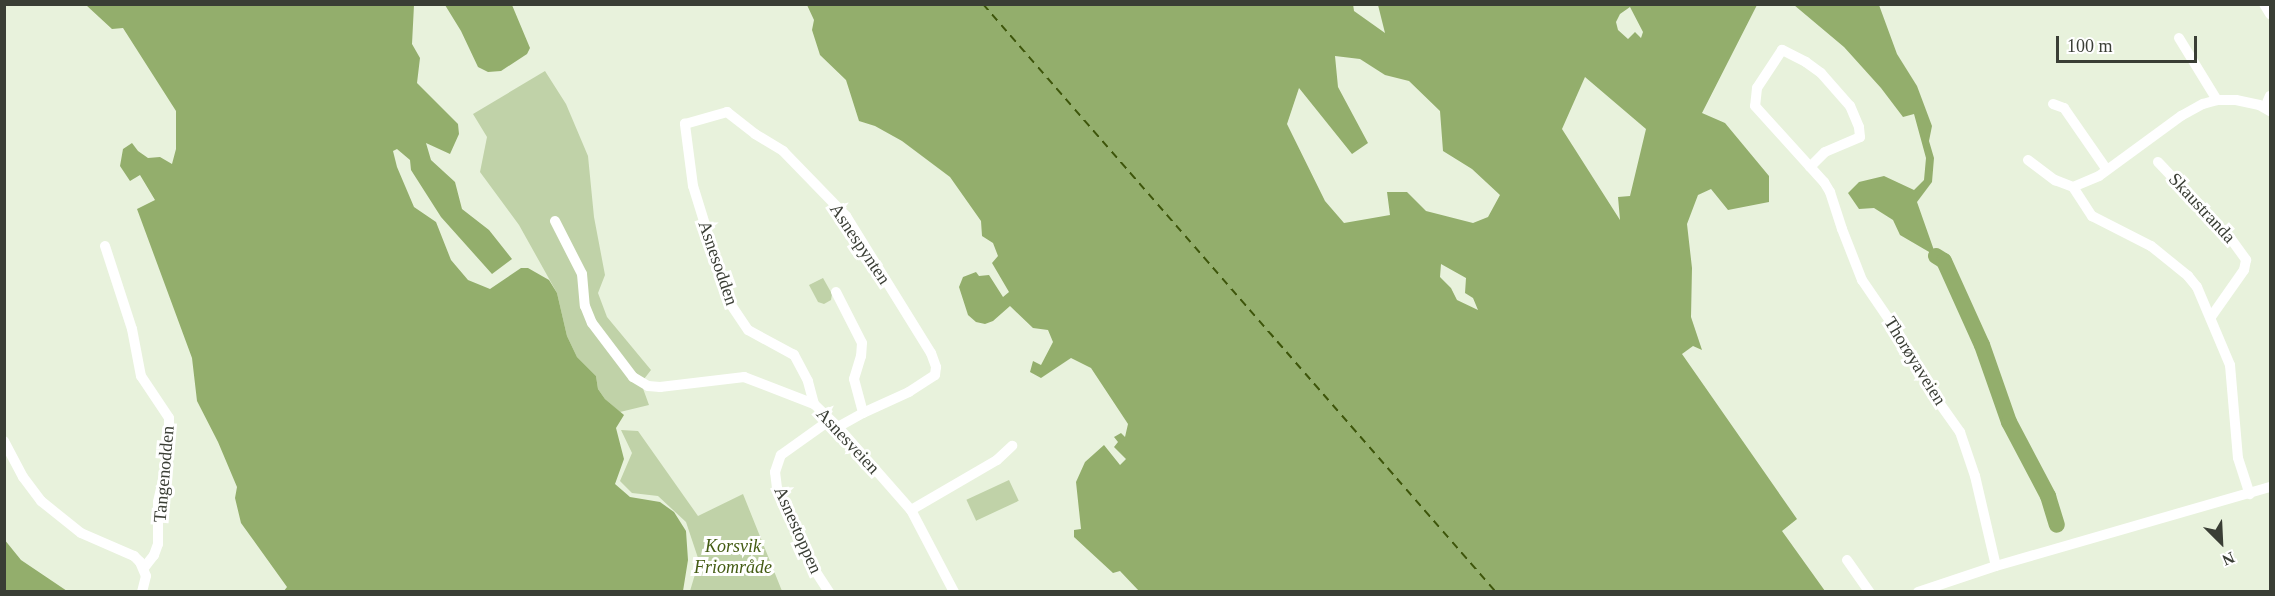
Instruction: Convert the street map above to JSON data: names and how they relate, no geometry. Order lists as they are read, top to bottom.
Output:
{
  "streets": {
    "street": [
      "Skaustranda",
      "Asnespynten",
      "Asnesodden",
      "Thorøyaveien",
      "Asnesveien",
      "Tangenodden",
      "Asnestoppen"
    ]
  },
  "crossings": [
    ["Asnespynten", "Asnesodden"],
    ["Asnespynten", "Asnesveien"],
    ["Asnespynten", "Asnestoppen"],
    ["Asnesodden", "Asnesveien"],
    ["Asnesveien", "Asnestoppen"]
  ],
  "parks": ["Korsvik Friområde"],
  "scale_bar": "100 m",
  "north": "bottom right"
}
